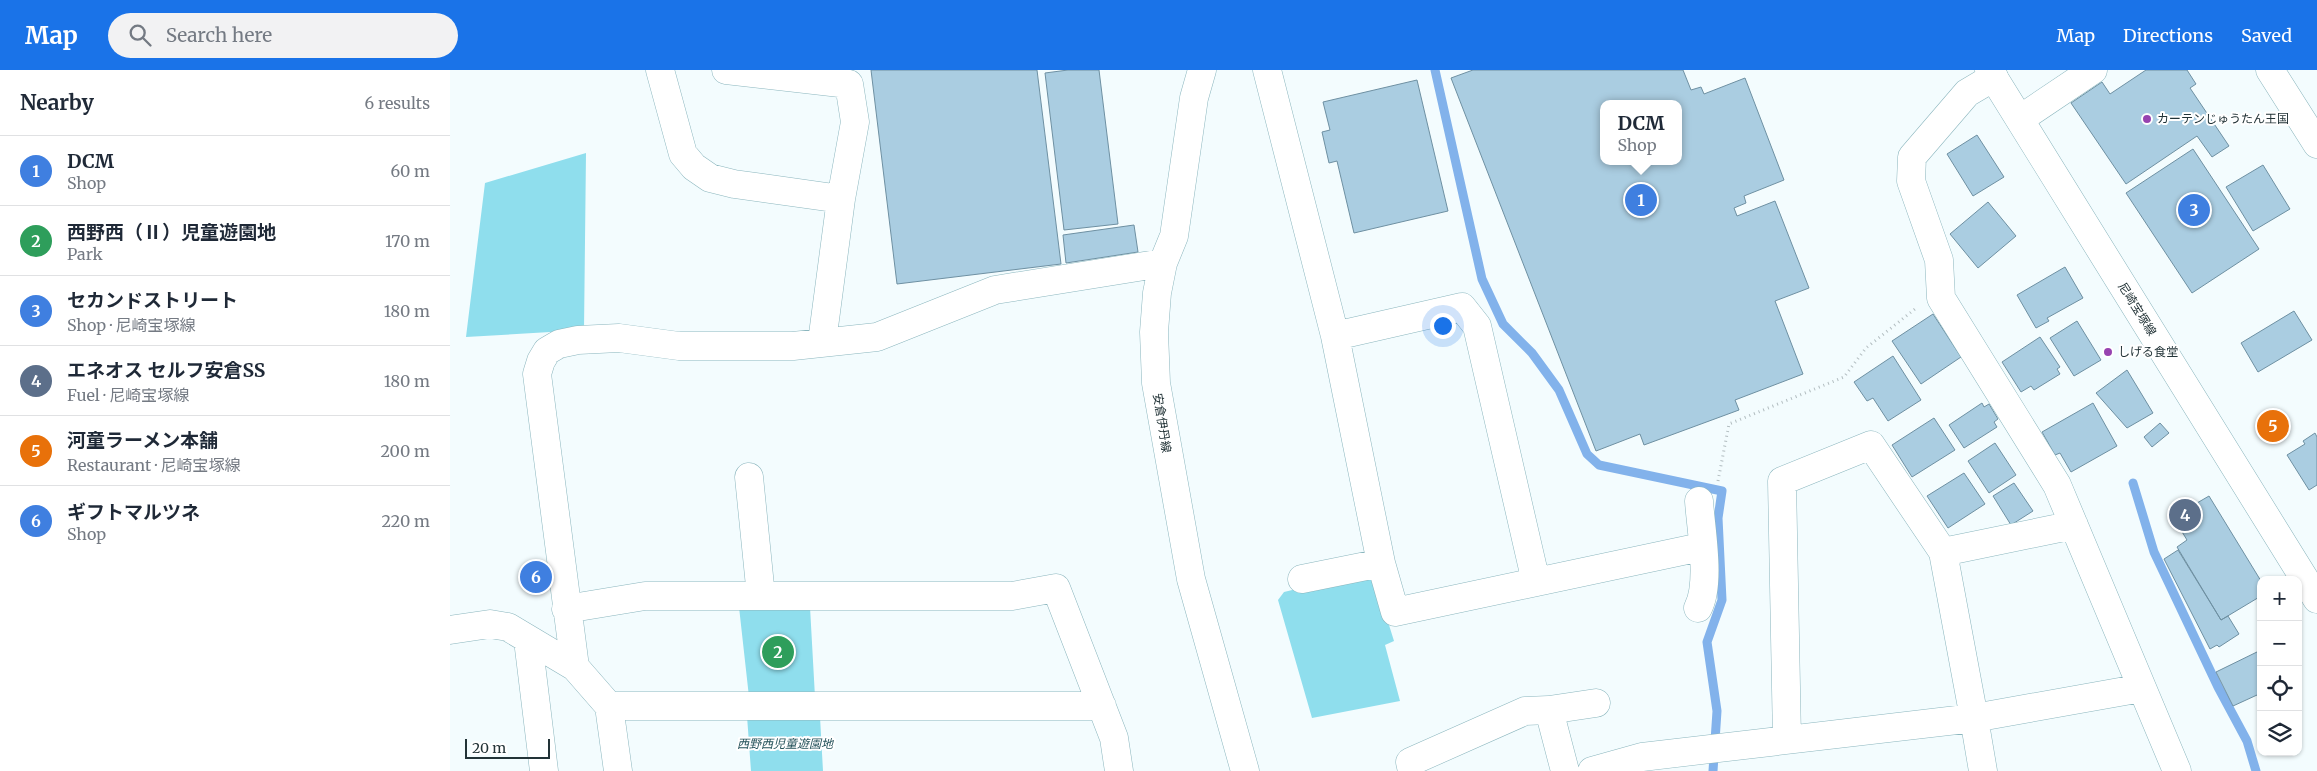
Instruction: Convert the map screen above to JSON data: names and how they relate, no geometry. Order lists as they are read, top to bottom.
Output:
{
  "streets": {
    "street": ["尼崎宝塚線", "安倉伊丹線"]
  },
  "parks": ["西野西児童遊園地"],
  "places": ["カーテンじゅうたん王国", "しげる食堂"],
  "scale_bar": "20 m",
  "page": {
    "header": "Map",
    "search": "Search here",
    "nav": ["Map", "Directions", "Saved"],
    "heading": ["Nearby", "6 results"],
    "popup": ["DCM", "Shop"],
    "list": [
      {
        "mark": "1",
        "name": "DCM",
        "note": "Shop",
        "value": "60 m"
      },
      {
        "mark": "2",
        "name": "西野西（Ⅱ）児童遊園地",
        "note": "Park",
        "value": "170 m"
      },
      {
        "mark": "3",
        "name": "セカンドストリート",
        "note": "Shop · 尼崎宝塚線",
        "value": "180 m"
      },
      {
        "mark": "4",
        "name": "エネオス セルフ安倉SS",
        "note": "Fuel · 尼崎宝塚線",
        "value": "180 m"
      },
      {
        "mark": "5",
        "name": "河童ラーメン本舗",
        "note": "Restaurant · 尼崎宝塚線",
        "value": "200 m"
      },
      {
        "mark": "6",
        "name": "ギフトマルツネ",
        "note": "Shop",
        "value": "220 m"
      }
    ],
    "pins": [
      "1",
      "3",
      "5",
      "4",
      "6",
      "2"
    ],
    "map_buttons": ["+", "−"],
    "scale": "20 m"
  }
}
